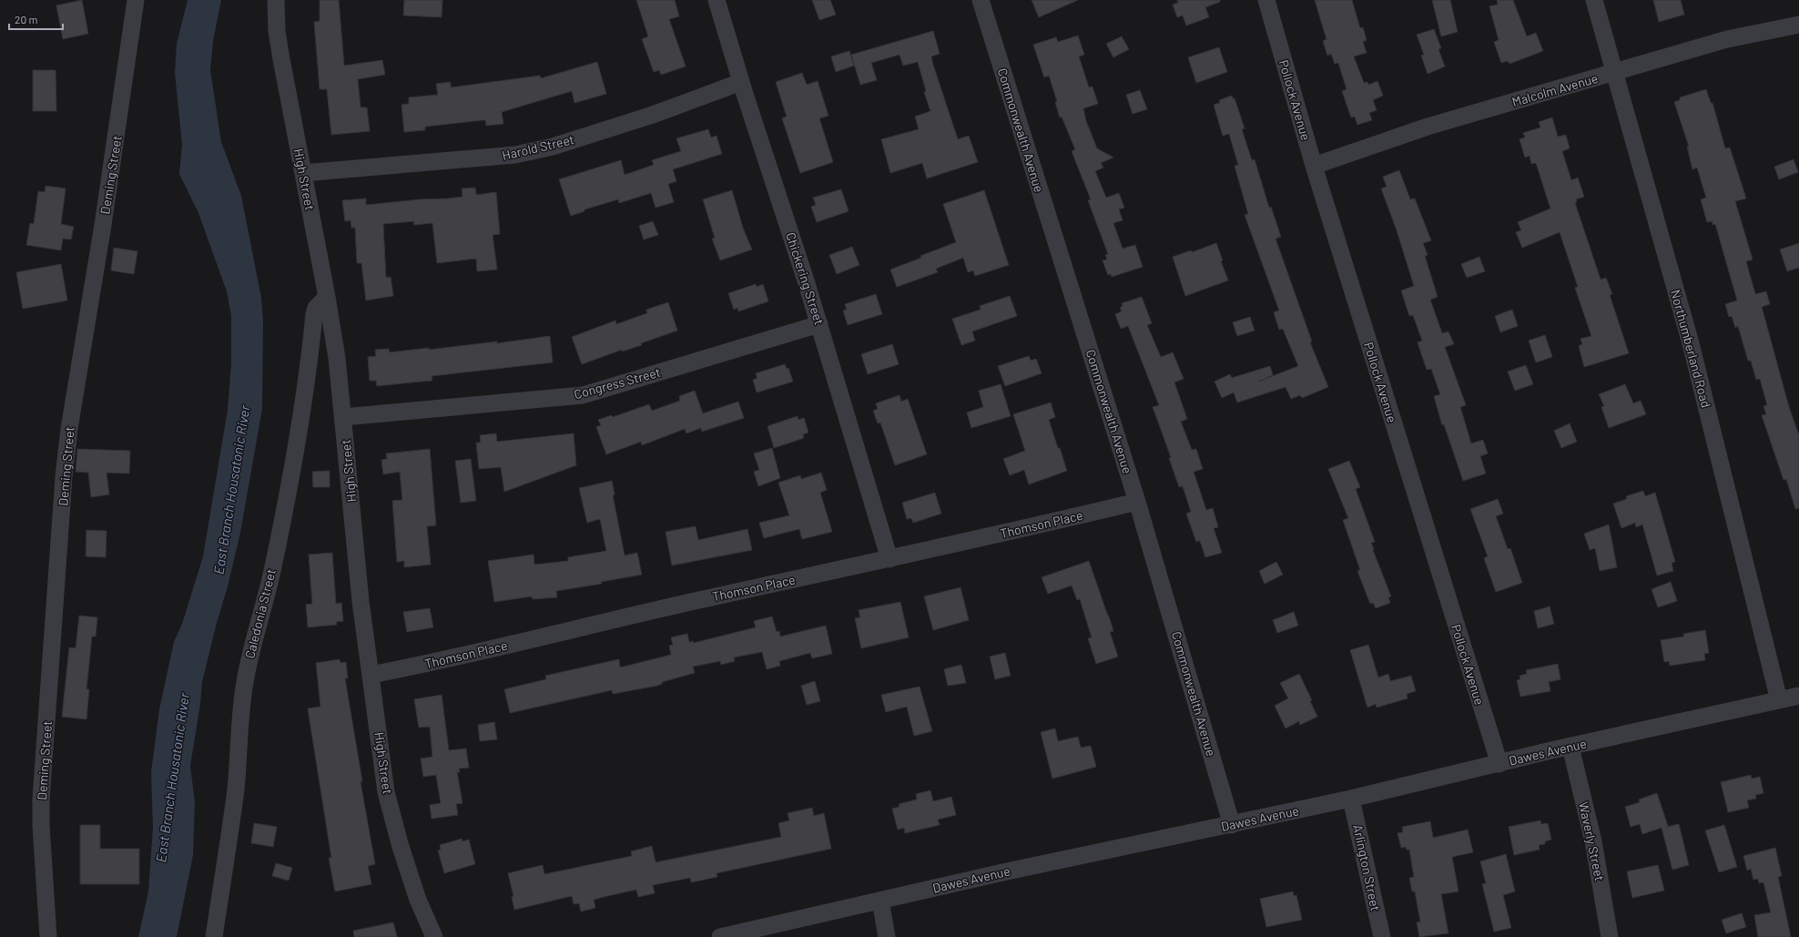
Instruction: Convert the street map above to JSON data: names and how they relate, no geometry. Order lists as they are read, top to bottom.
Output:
{
  "streets": {
    "street": [
      "Malcolm Avenue",
      "Pollock Avenue",
      "Commonwealth Avenue",
      "Harold Street",
      "Deming Street",
      "High Street",
      "Chickering Street",
      "Northumberland Road",
      "Congress Street",
      "Thomson Place",
      "Caledonia Street",
      "Dawes Avenue",
      "Waverly Street",
      "Arlington Street"
    ]
  },
  "crossings": [
    ["Malcolm Avenue", "Pollock Avenue"],
    ["Malcolm Avenue", "Northumberland Road"],
    ["Pollock Avenue", "Dawes Avenue"],
    ["Commonwealth Avenue", "Thomson Place"],
    ["Commonwealth Avenue", "Dawes Avenue"],
    ["Harold Street", "High Street"],
    ["Harold Street", "Chickering Street"],
    ["High Street", "Congress Street"],
    ["High Street", "Thomson Place"],
    ["High Street", "Caledonia Street"],
    ["Chickering Street", "Congress Street"],
    ["Chickering Street", "Thomson Place"],
    ["Northumberland Road", "Dawes Avenue"],
    ["Dawes Avenue", "Waverly Street"],
    ["Dawes Avenue", "Arlington Street"]
  ],
  "water": ["East Branch Housatonic River"],
  "scale_bar": "20 m"
}
